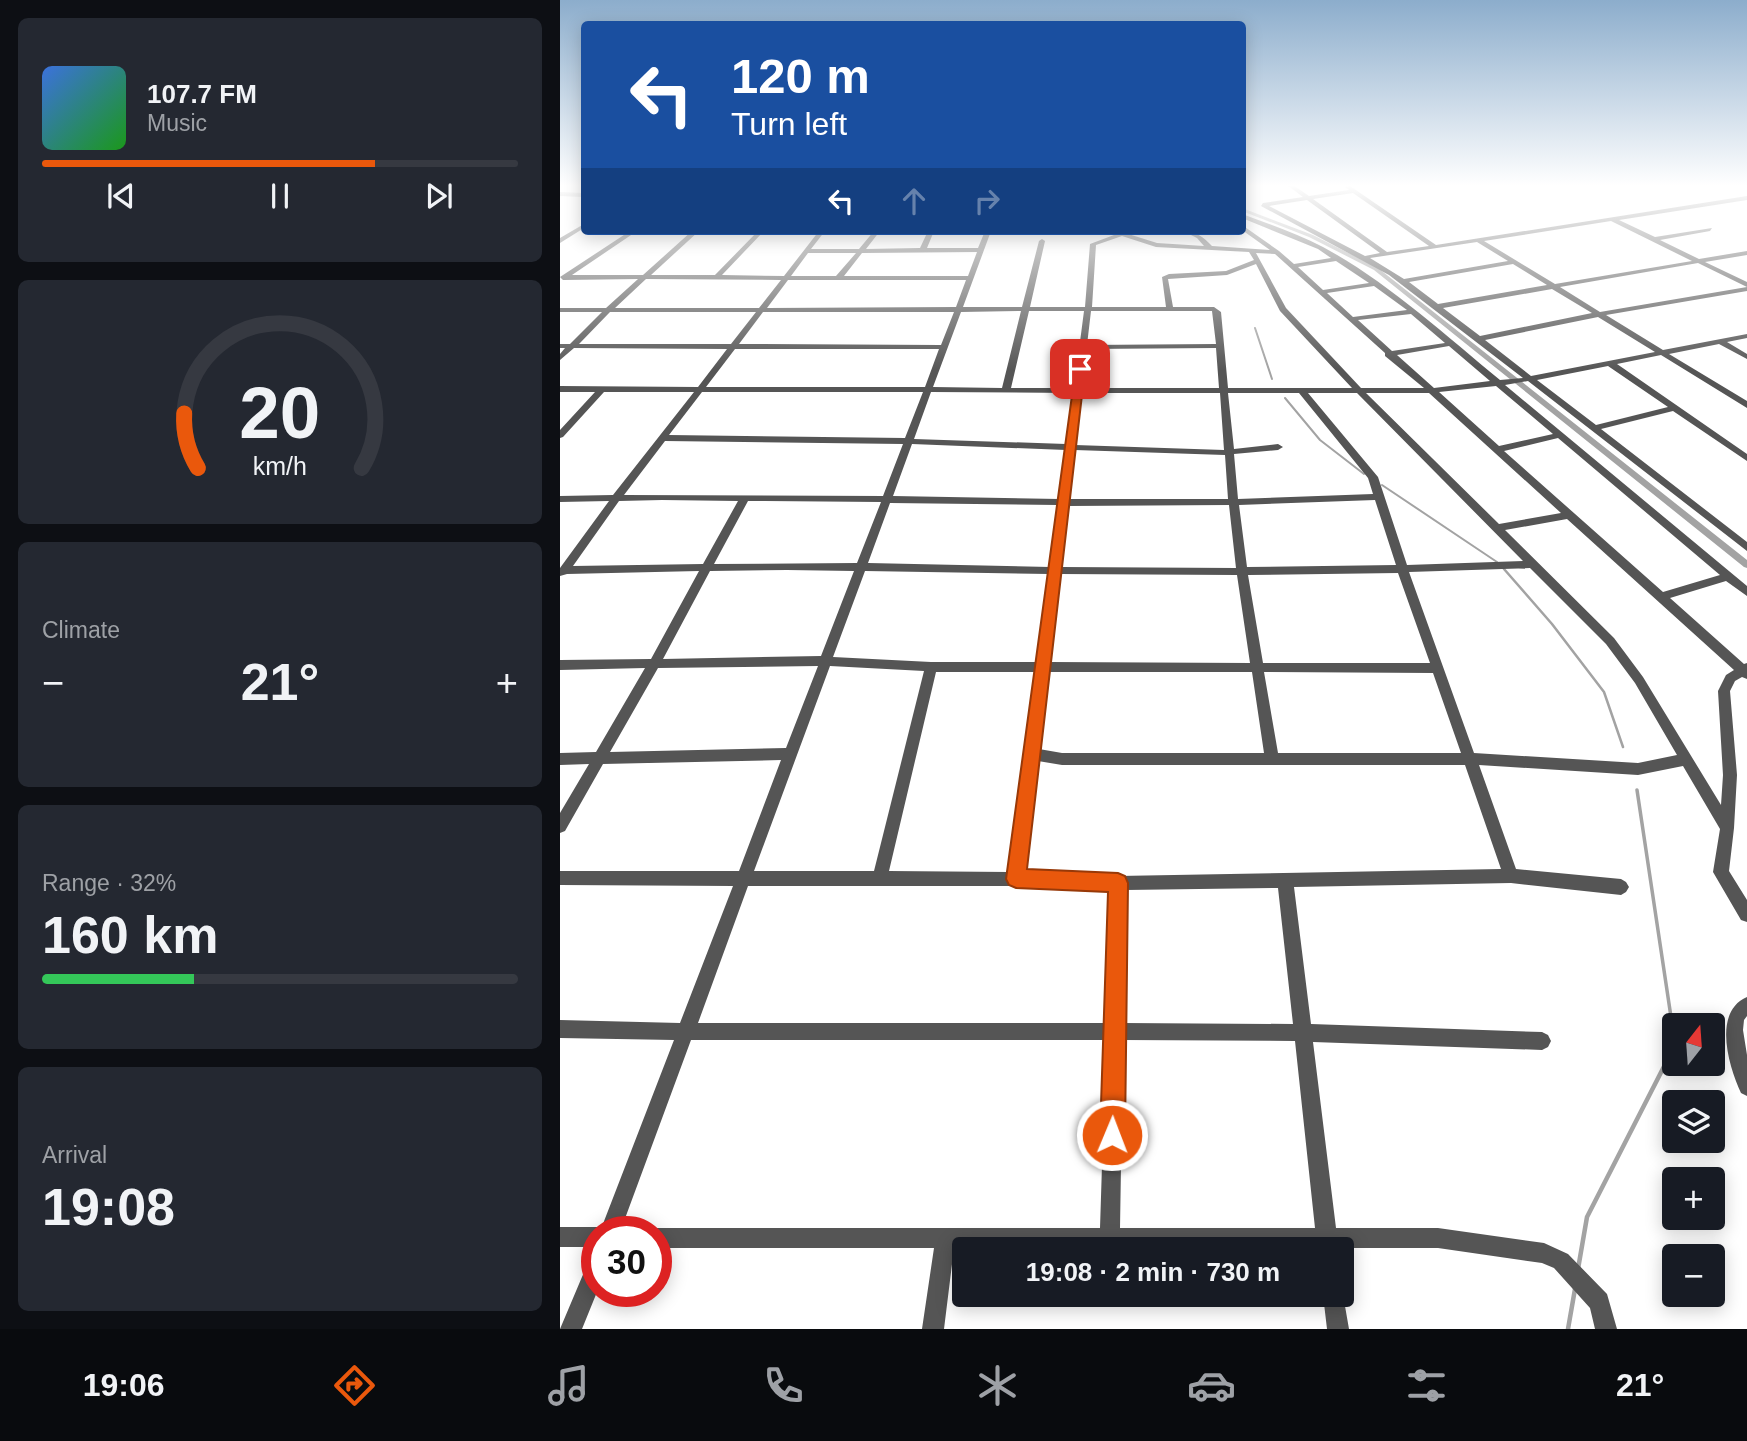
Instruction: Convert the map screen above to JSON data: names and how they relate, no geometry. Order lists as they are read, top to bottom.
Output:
{
  "north": "top",
  "page": {
    "turn": ["120 m", "Turn left"],
    "song": ["107.7 FM", "Music"],
    "tile": [
      "Climate",
      ["Range · 32%", "160 km"],
      ["Arrival", "19:08"]
    ],
    "heat": ["−", "21°", "+"],
    "map_buttons": ["+", "−"],
    "limit": "30",
    "trip": "19:08 · 2 min · 730 m",
    "tabs": ["19:06", "21°"],
    "gauge": ["20", "km/h"]
  }
}
